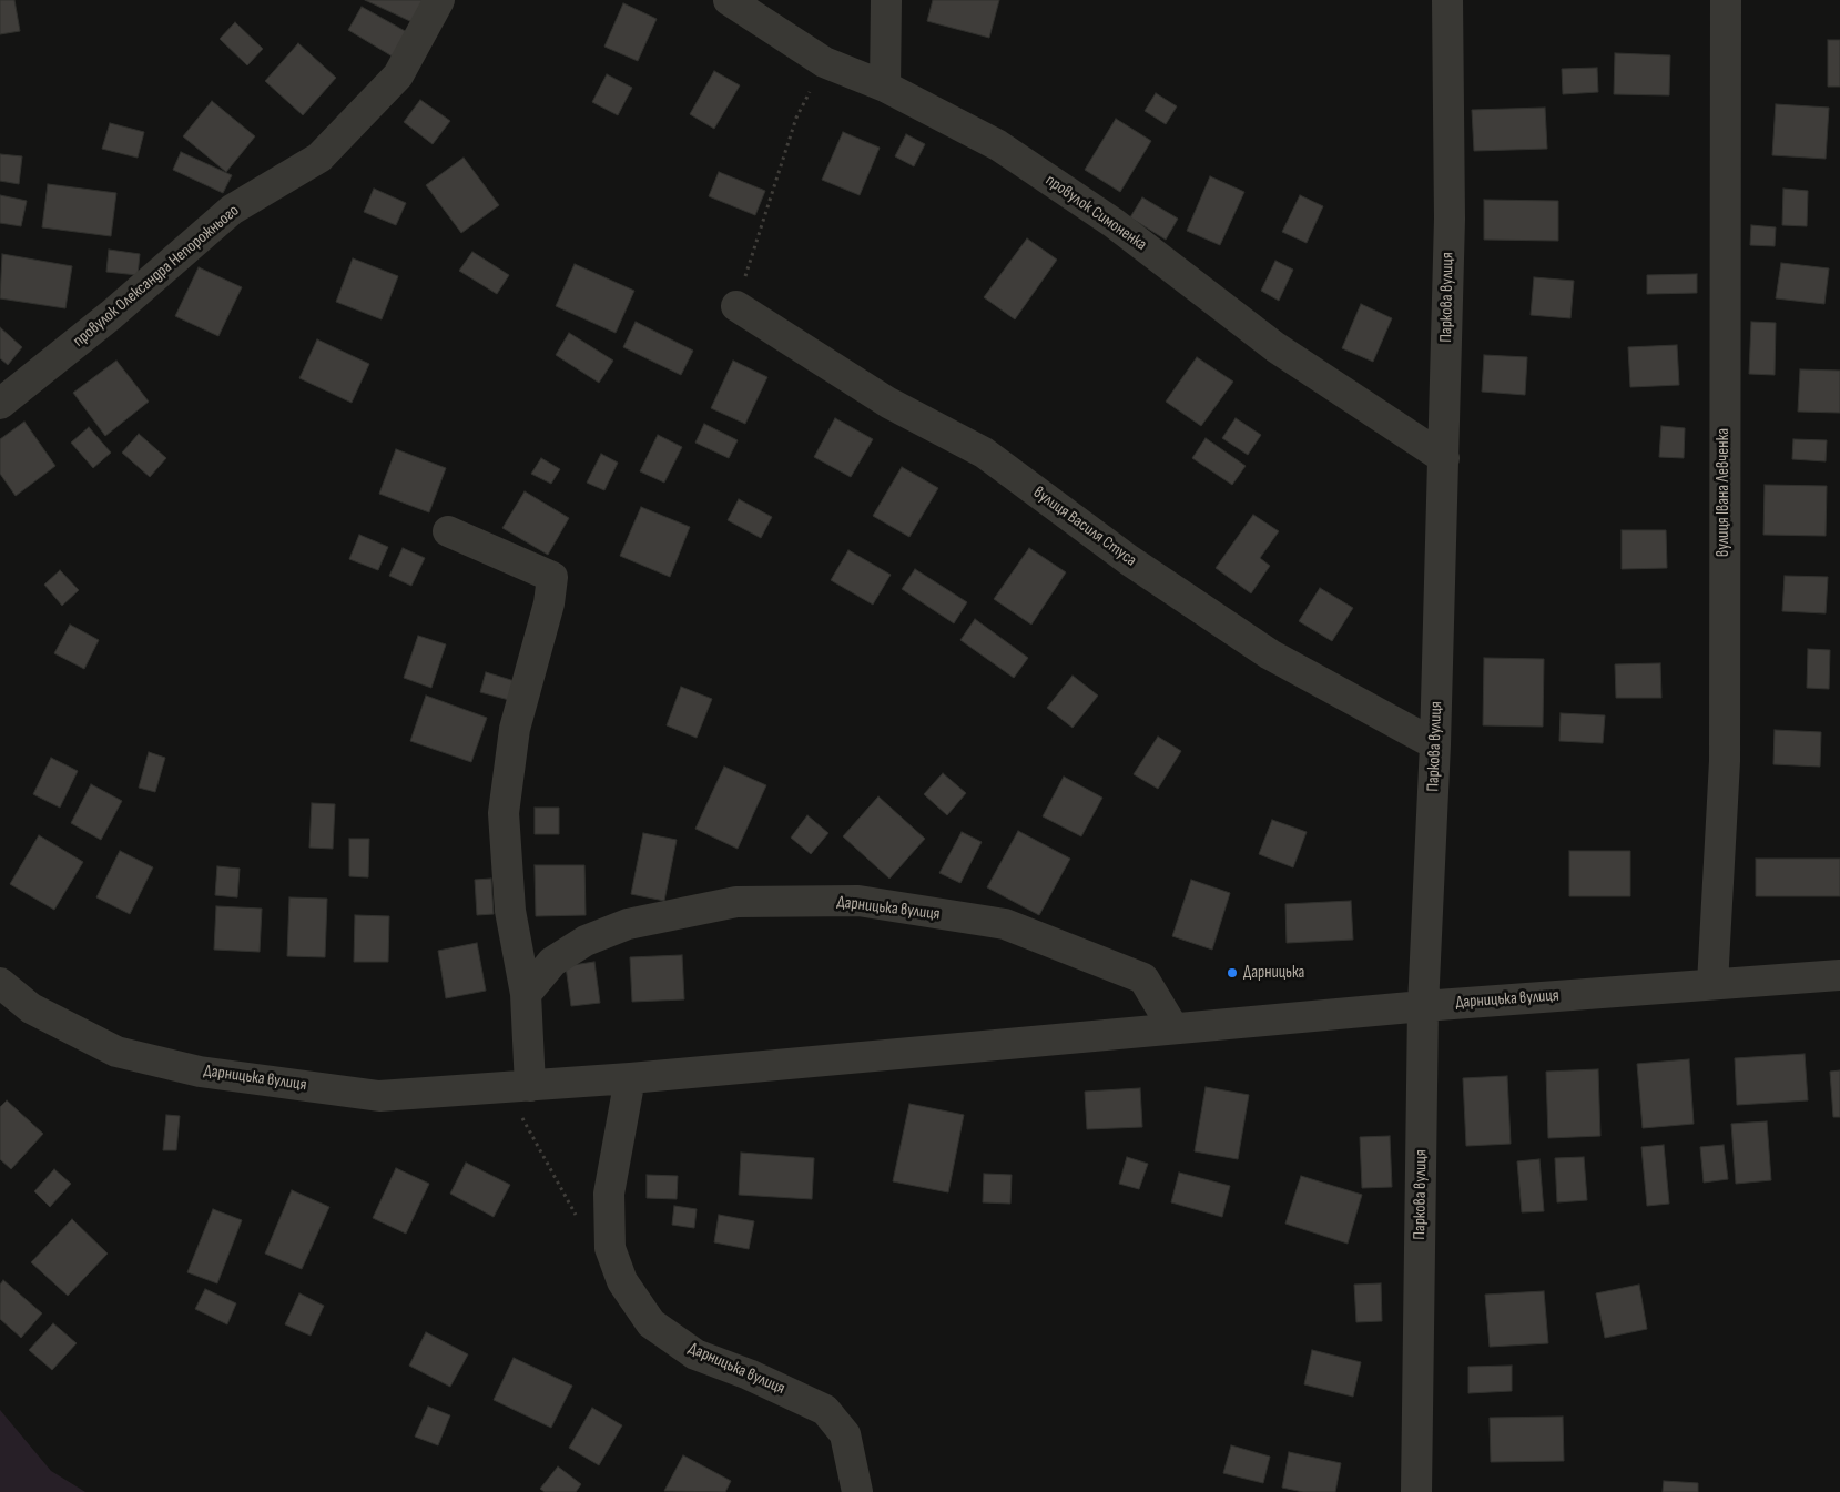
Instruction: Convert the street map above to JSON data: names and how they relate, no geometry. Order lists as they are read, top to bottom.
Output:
{
  "streets": {
    "street": [
      "провулок Симоненка",
      "провулок Олександра Непорожнього",
      "Паркова вулиця",
      "вулиця Івана Левченка",
      "вулиця Василя Стуса",
      "Дарницька вулиця"
    ]
  },
  "crossings": [
    ["провулок Симоненка", "Паркова вулиця"],
    ["Паркова вулиця", "вулиця Василя Стуса"],
    ["Паркова вулиця", "Дарницька вулиця"],
    ["вулиця Івана Левченка", "Дарницька вулиця"]
  ],
  "places": ["Дарницька"]
}
